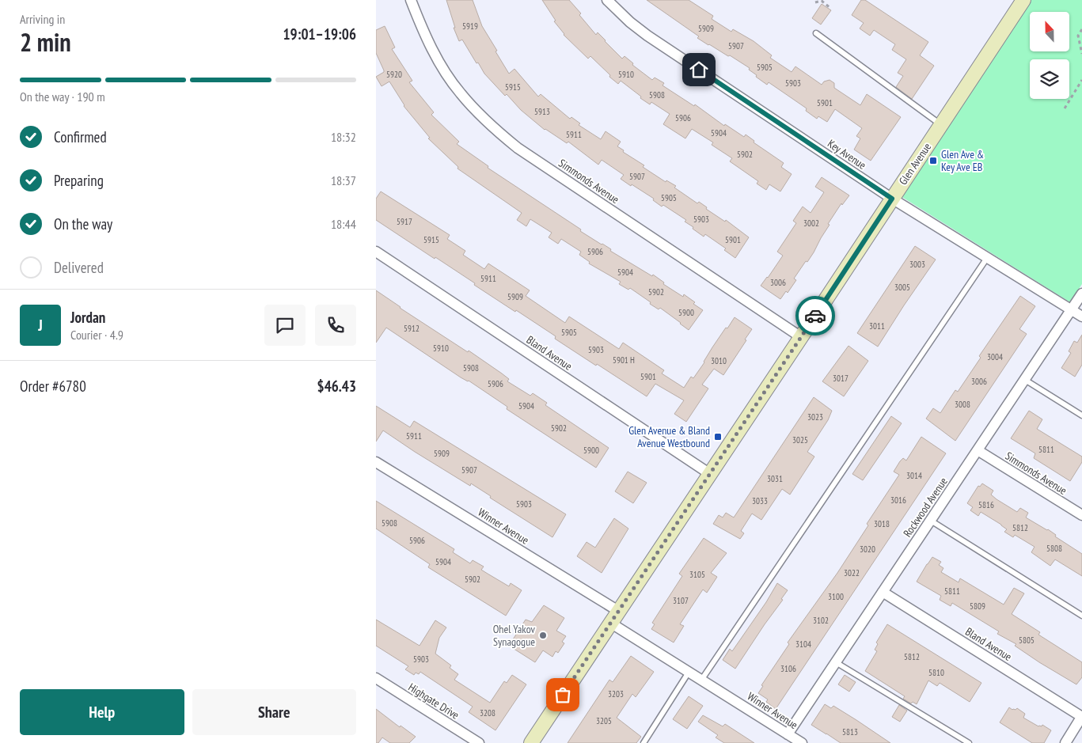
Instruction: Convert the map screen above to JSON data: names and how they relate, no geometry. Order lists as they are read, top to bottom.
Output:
{
  "streets": {
    "street": [
      "Key Avenue",
      "Glen Avenue",
      "Simmonds Avenue",
      "Bland Avenue",
      "Rockwood Avenue",
      "Winner Avenue",
      "Highgate Drive"
    ]
  },
  "crossings": [
    ["Key Avenue", "Glen Avenue"],
    ["Key Avenue", "Rockwood Avenue"],
    ["Glen Avenue", "Simmonds Avenue"],
    ["Glen Avenue", "Bland Avenue"],
    ["Glen Avenue", "Winner Avenue"],
    ["Simmonds Avenue", "Rockwood Avenue"],
    ["Bland Avenue", "Rockwood Avenue"],
    ["Rockwood Avenue", "Winner Avenue"]
  ],
  "places": {
    "transit": ["Glen Ave & Key Ave EB", "Glen Avenue & Bland Avenue Westbound"],
    "other": ["Ohel Yakov Synagogue"]
  },
  "house_numbers": [
    "5919",
    "5909",
    "5907",
    "5905",
    "5920",
    "5910",
    "5903",
    "5915",
    "5908",
    "5901",
    "5913",
    "5906",
    "5904",
    "5911",
    "5902",
    "5907",
    "5905",
    "5903",
    "5917",
    "3002",
    "5915",
    "5901",
    "5906",
    "3003",
    "5904",
    "5911",
    "3006",
    "3005",
    "5902",
    "5909",
    "5900",
    "3011",
    "5912",
    "5905",
    "5910",
    "5903",
    "3004",
    "5901 H",
    "3010",
    "5908",
    "5901",
    "3017",
    "3006",
    "5906",
    "3008",
    "5904",
    "3023",
    "5902",
    "5911",
    "3025",
    "5811",
    "5900",
    "5909",
    "5907",
    "3014",
    "3031",
    "3016",
    "3033",
    "5903",
    "5816",
    "5908",
    "3018",
    "5812",
    "5906",
    "5808",
    "3020",
    "5904",
    "3022",
    "3105",
    "5902",
    "5811",
    "3100",
    "3107",
    "5809",
    "3102",
    "5805",
    "3104",
    "5812",
    "5903",
    "3106",
    "5810",
    "3203",
    "3208",
    "3205",
    "5813"
  ],
  "north": "top",
  "page": {
    "heading": ["2 min", "Arriving in", "19:01–19:06"],
    "panel": [
      "Jordan",
      "Courier · 4.9",
      "Order #6780",
      "$46.43"
    ],
    "bar": "On the way · 190 m",
    "list": [
      ["Confirmed", "18:32"],
      ["Preparing", "18:37"],
      ["On the way", "18:44"],
      "Delivered"
    ],
    "round": "J",
    "buttons": ["Help", "Share"]
  }
}
